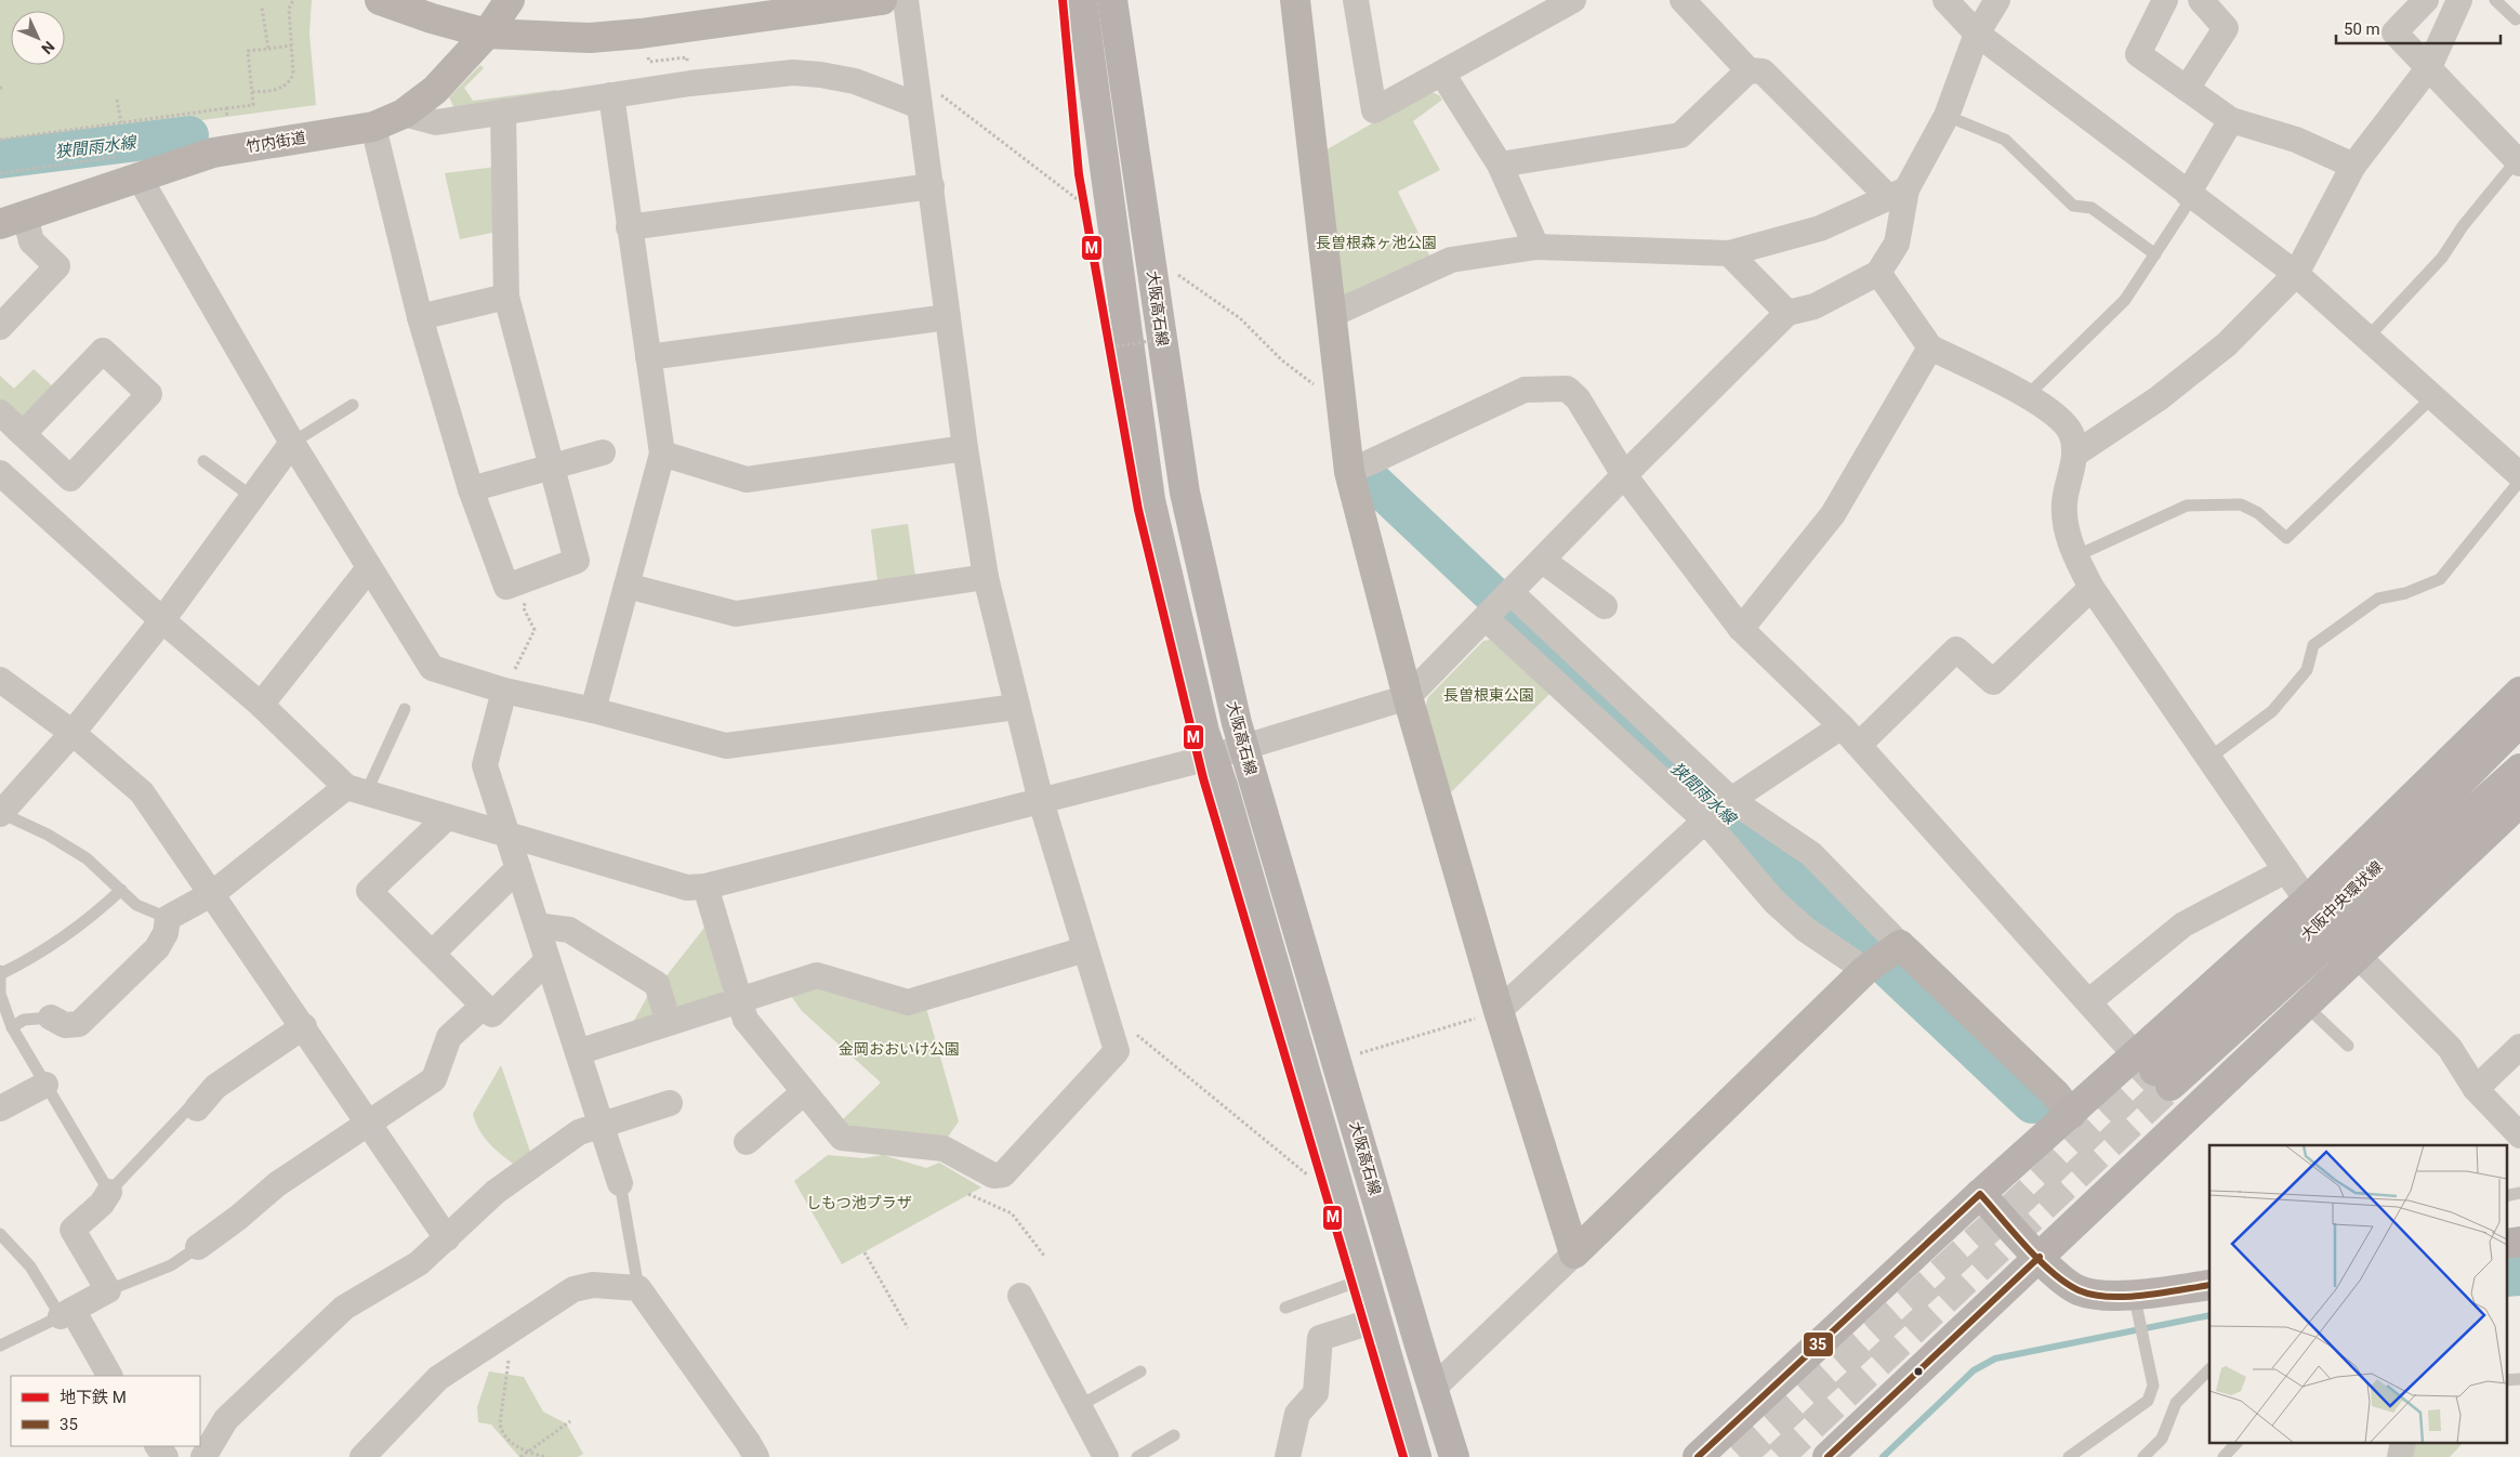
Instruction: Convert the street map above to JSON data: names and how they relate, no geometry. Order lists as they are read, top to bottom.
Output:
{
  "streets": {
    "main road": ["大阪高石線", "大阪中央環状線"],
    "street": ["竹内街道"]
  },
  "water": ["狭間雨水線"],
  "parks": [
    "長曽根森ヶ池公園",
    "長曽根東公園",
    "金岡おおいけ公園",
    "しもつ池プラザ"
  ],
  "lines": ["metro line M", "transit line 35"],
  "legend": ["地下鉄 M", "35"],
  "scale_bar": "50 m",
  "north": "bottom right"
}
